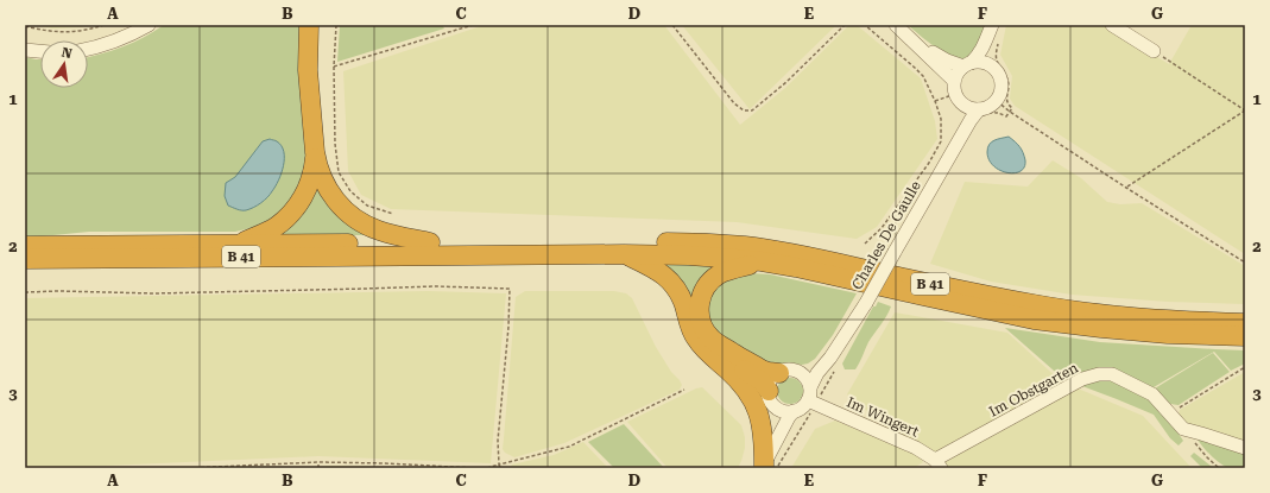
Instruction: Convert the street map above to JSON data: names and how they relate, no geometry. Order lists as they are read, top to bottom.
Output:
{
  "streets": {
    "highway": ["B 41"],
    "street": ["Charles De Gaulle", "Im Obstgarten", "Im Wingert"]
  },
  "crossings": [
    ["Charles De Gaulle", "B 41"],
    ["Charles De Gaulle", "Im Wingert"],
    ["B 41", "Im Wingert"],
    ["Im Obstgarten", "Im Wingert"]
  ],
  "north": "top",
  "grid": {
    "columns": [
      "A",
      "B",
      "C",
      "D",
      "E",
      "F",
      "G"
    ],
    "rows": ["1", "2", "3"]
  }
}
